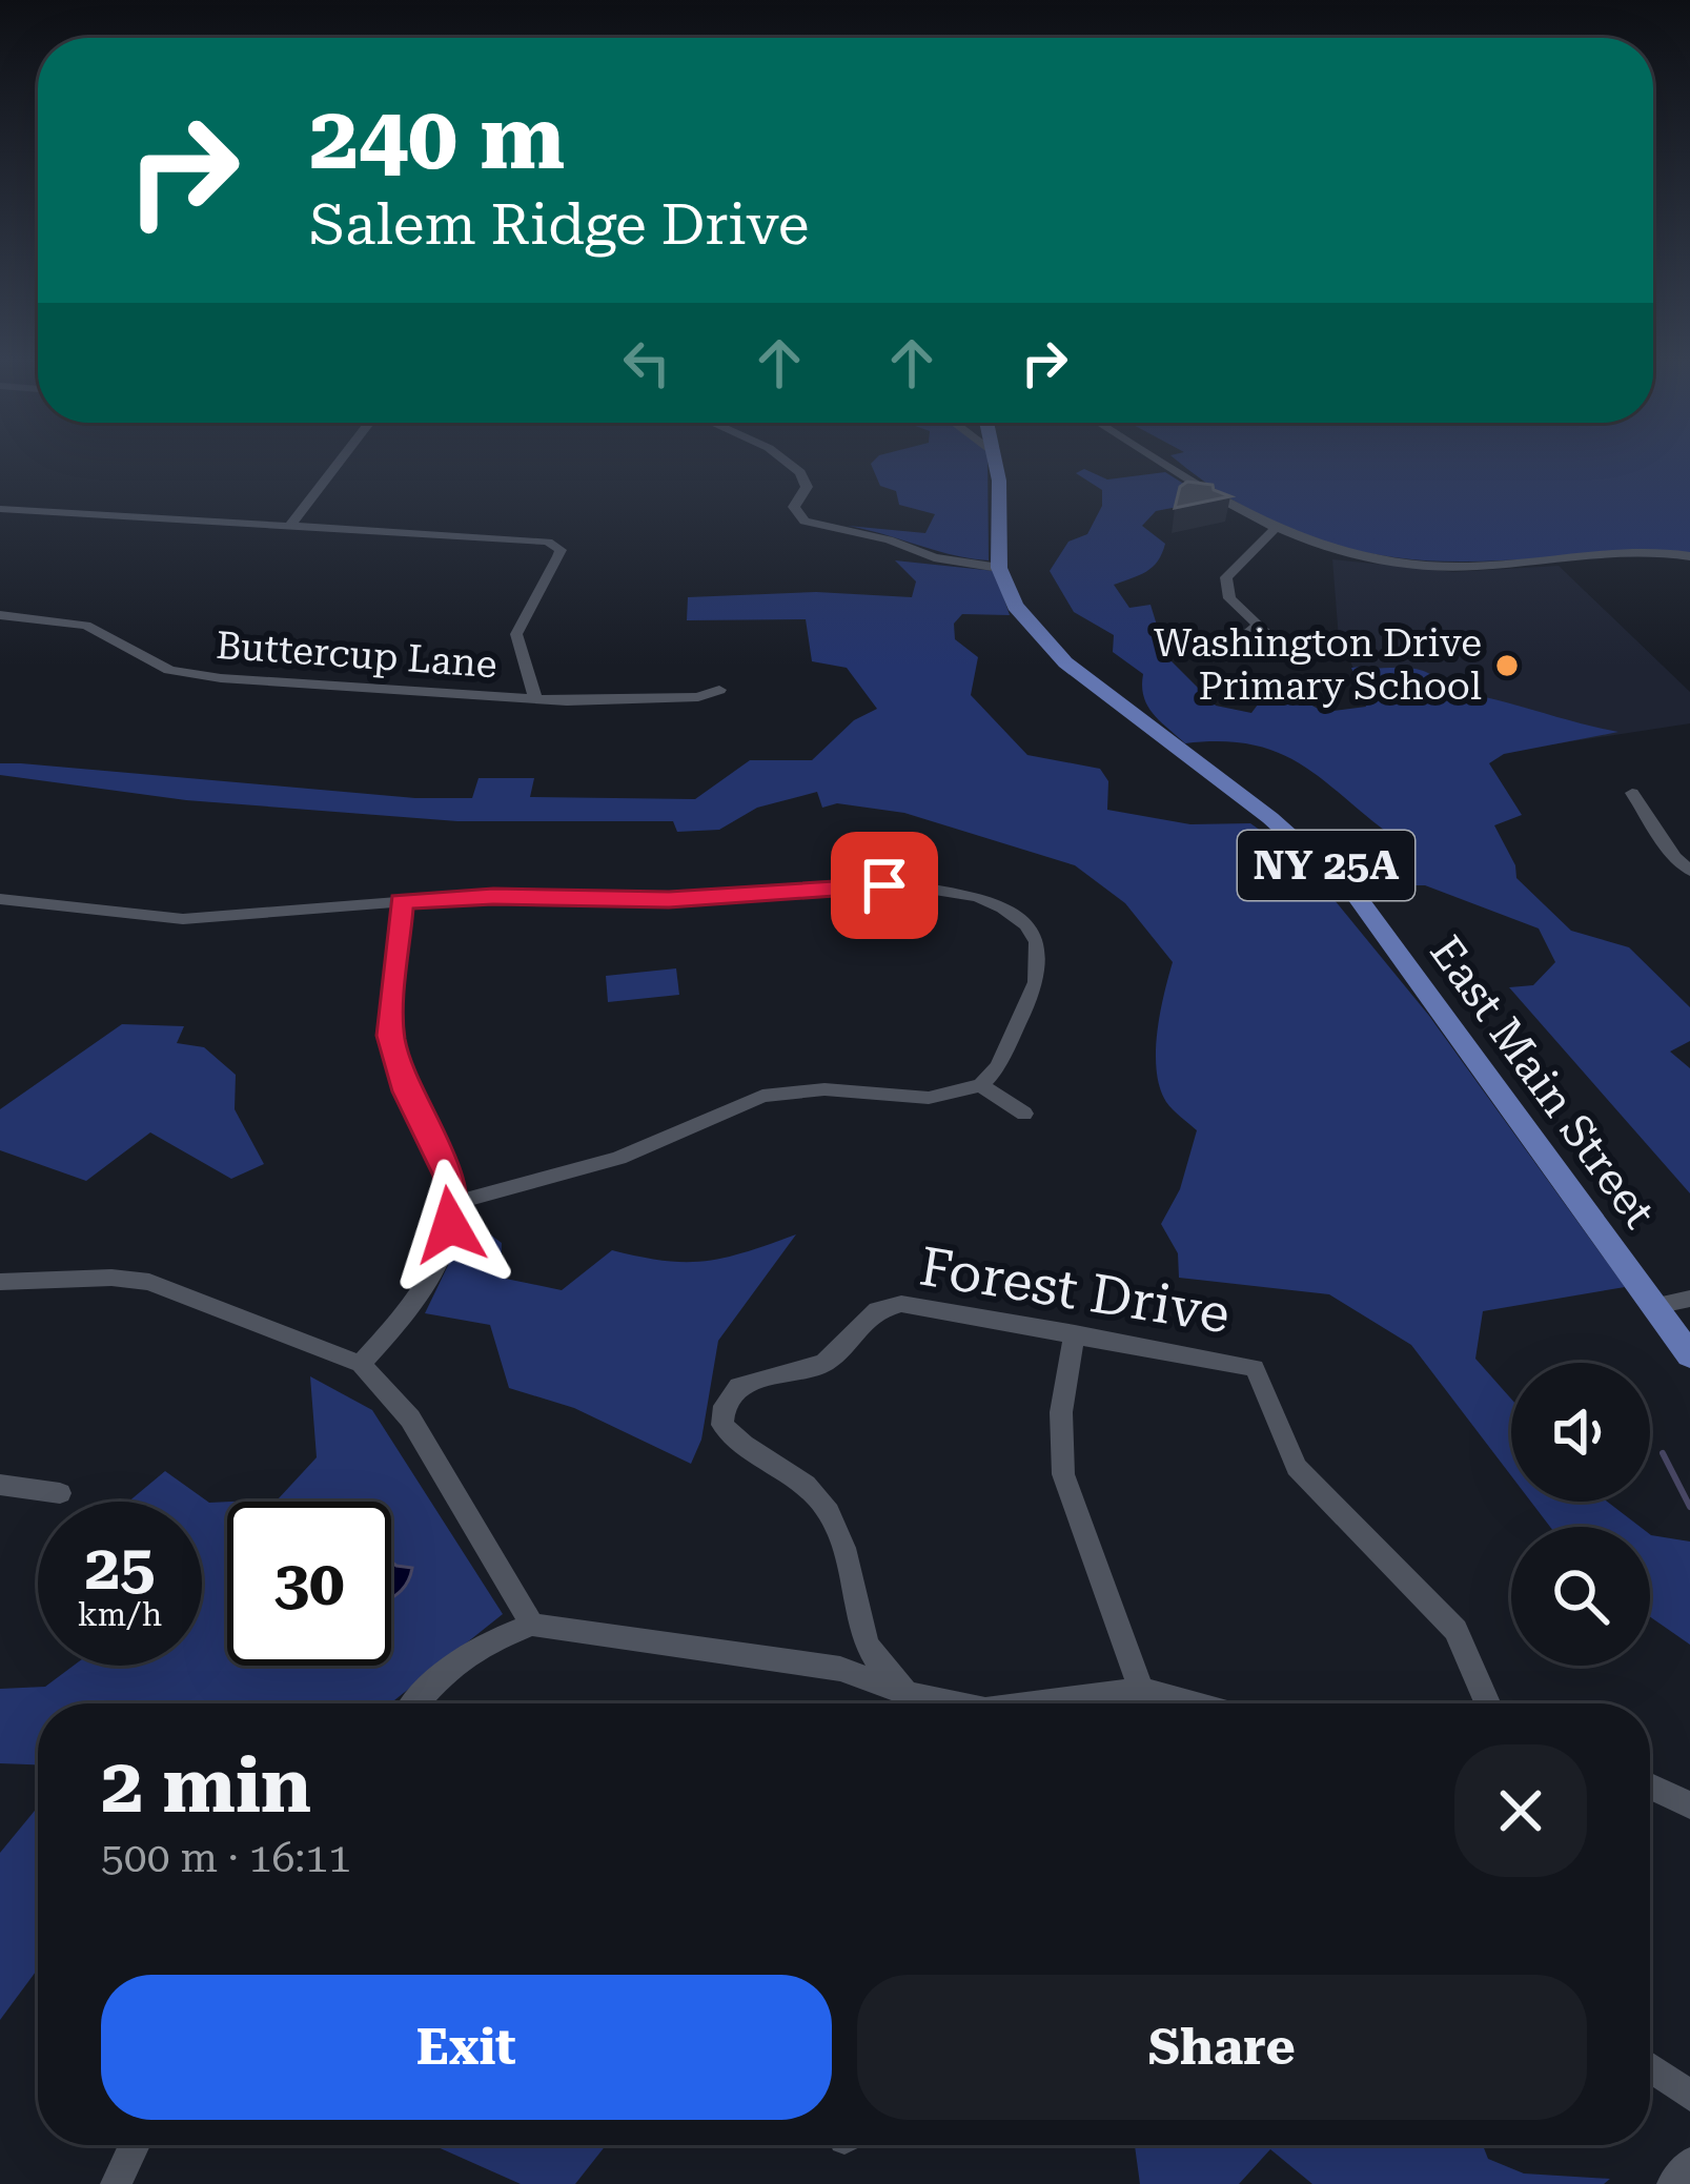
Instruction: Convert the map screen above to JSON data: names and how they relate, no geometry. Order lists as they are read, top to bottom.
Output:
{
  "streets": {
    "main road": ["NY 25A", "East Main Street"],
    "street": ["Buttercup Lane", "Forest Drive"]
  },
  "places": ["Washington Drive Primary School"],
  "page": {
    "turn": ["240 m", "Salem Ridge Drive"],
    "speed": "25 km/h",
    "limit": "30",
    "heading": ["2 min", "500 m · 16:11"],
    "buttons": ["Exit", "Share"]
  }
}
